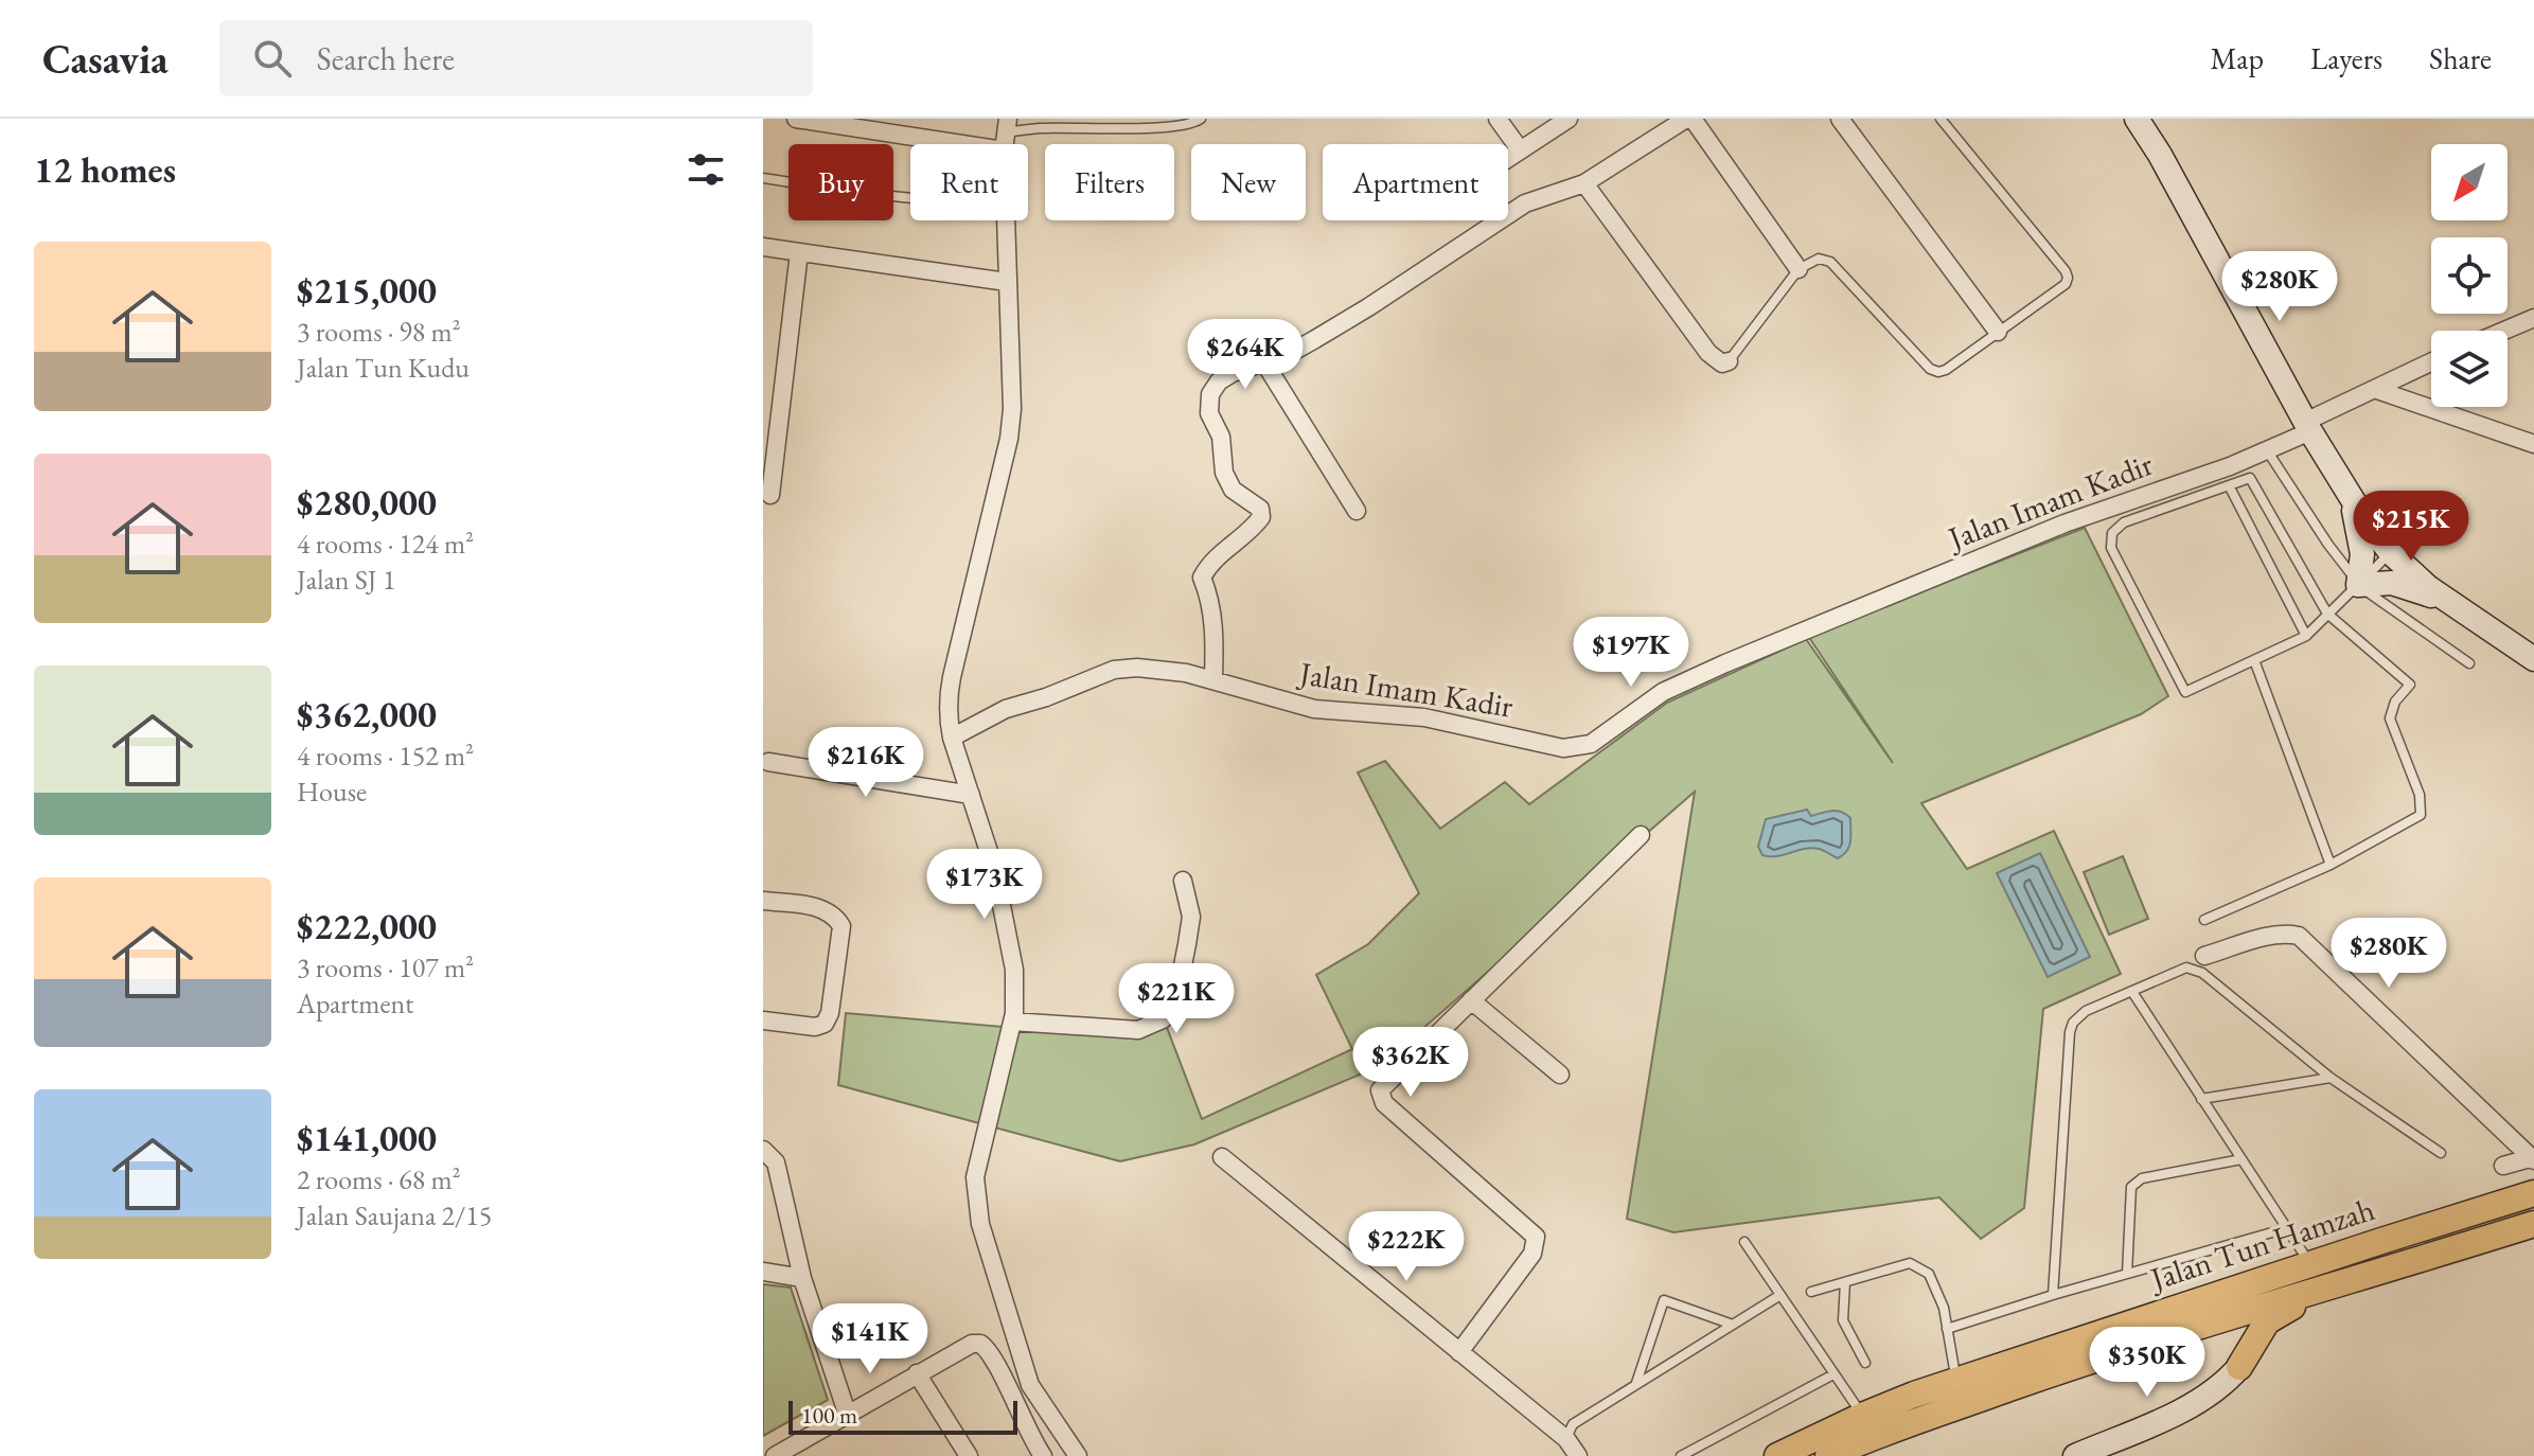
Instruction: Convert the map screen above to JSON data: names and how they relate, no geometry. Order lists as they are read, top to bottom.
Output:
{
  "streets": {
    "main road": ["Jalan Tun Hamzah"],
    "street": ["Jalan Imam Kadir"]
  },
  "scale_bar": "100 m",
  "north": "bottom left",
  "page": {
    "header": "Casavia",
    "search": "Search here",
    "nav": ["Map", "Layers", "Share"],
    "heading": "12 homes",
    "chip": [
      "Buy",
      "Rent",
      "Filters",
      "New",
      "Apartment"
    ],
    "list": [
      {
        "name": "$215,000",
        "note": "3 rooms · 98 m² · Jalan Tun Kudu"
      },
      {
        "name": "$280,000",
        "note": "4 rooms · 124 m² · Jalan SJ 1"
      },
      {
        "name": "$362,000",
        "note": "4 rooms · 152 m² · House"
      },
      {
        "name": "$222,000",
        "note": "3 rooms · 107 m² · Apartment"
      },
      {
        "name": "$141,000",
        "note": "2 rooms · 68 m² · Jalan Saujana 2/15"
      }
    ],
    "price": [
      "$280K",
      "$264K",
      "$215K",
      "$197K",
      "$216K",
      "$173K",
      "$280K",
      "$221K",
      "$362K",
      "$222K",
      "$141K",
      "$350K"
    ],
    "scale": "100 m"
  }
}
